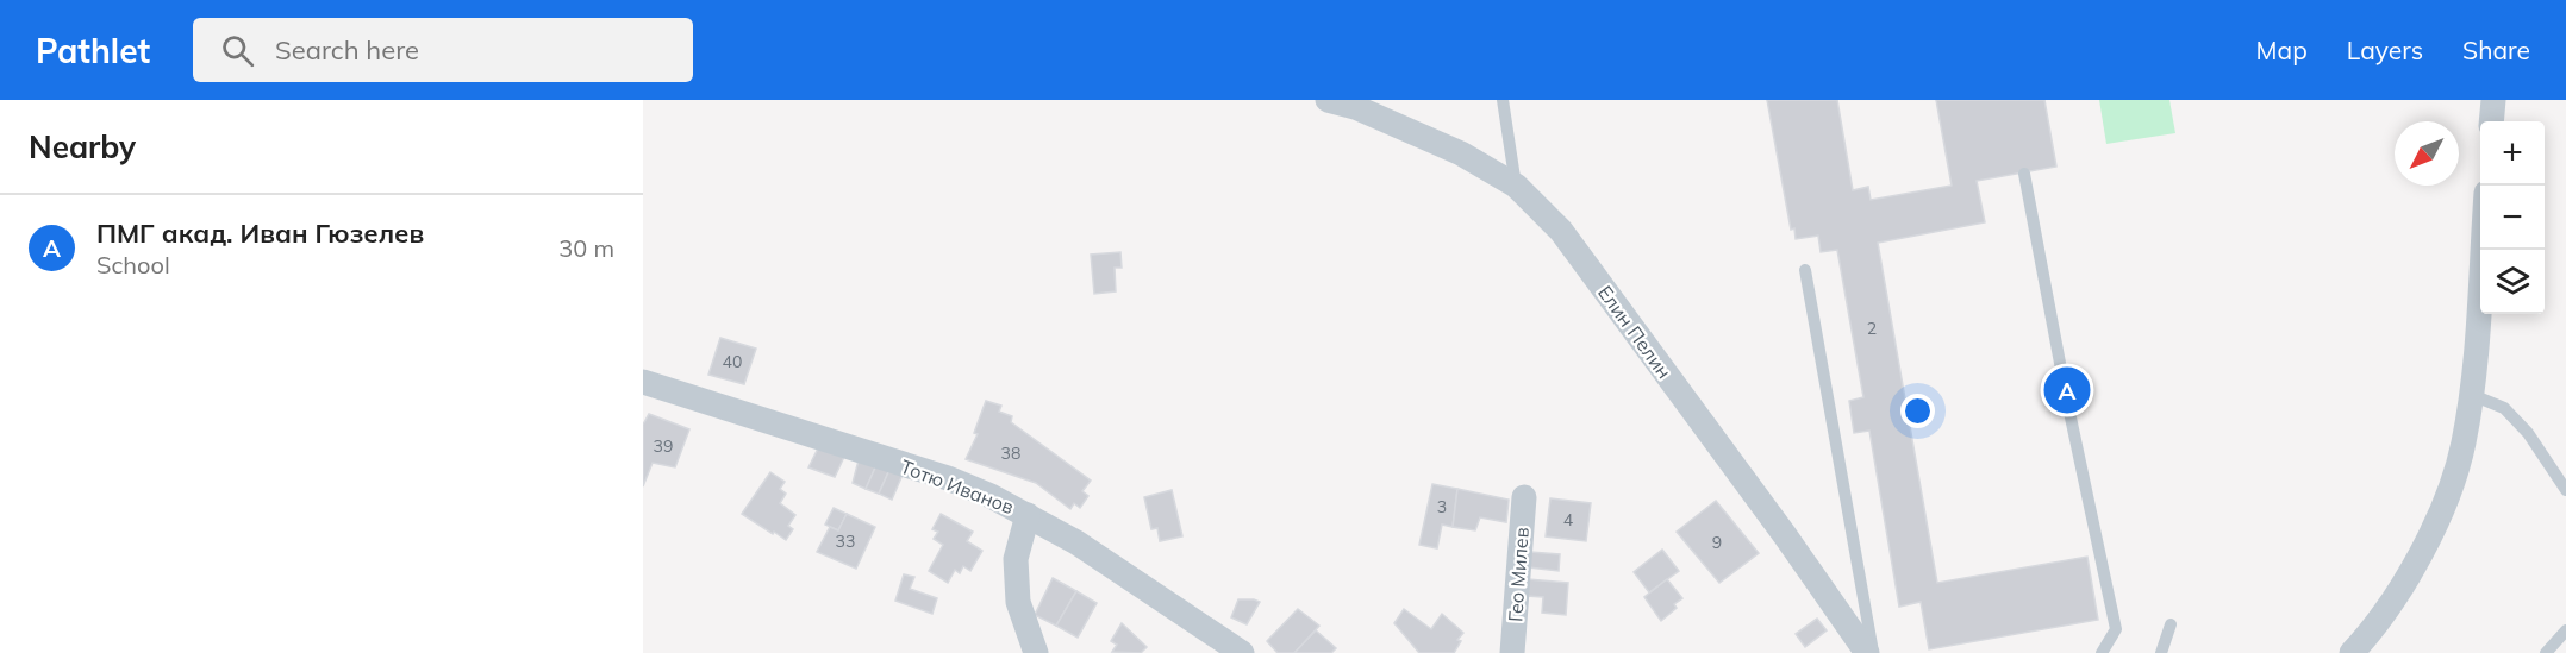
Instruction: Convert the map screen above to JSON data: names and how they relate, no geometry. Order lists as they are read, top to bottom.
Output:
{
  "streets": {
    "street": ["Елин Пелин", "Тотю Иванов", "Гео Милев"]
  },
  "house_numbers": [
    "2",
    "40",
    "39",
    "38",
    "3",
    "4",
    "33",
    "9"
  ],
  "north": "bottom left",
  "page": {
    "header": "Pathlet",
    "search": "Search here",
    "nav": ["Map", "Layers", "Share"],
    "heading": "Nearby",
    "map_buttons": ["+", "−"],
    "list": [
      {
        "mark": "A",
        "name": "ПМГ акад. Иван Гюзелев",
        "note": "School",
        "value": "30 m"
      }
    ],
    "pins": "A"
  }
}
